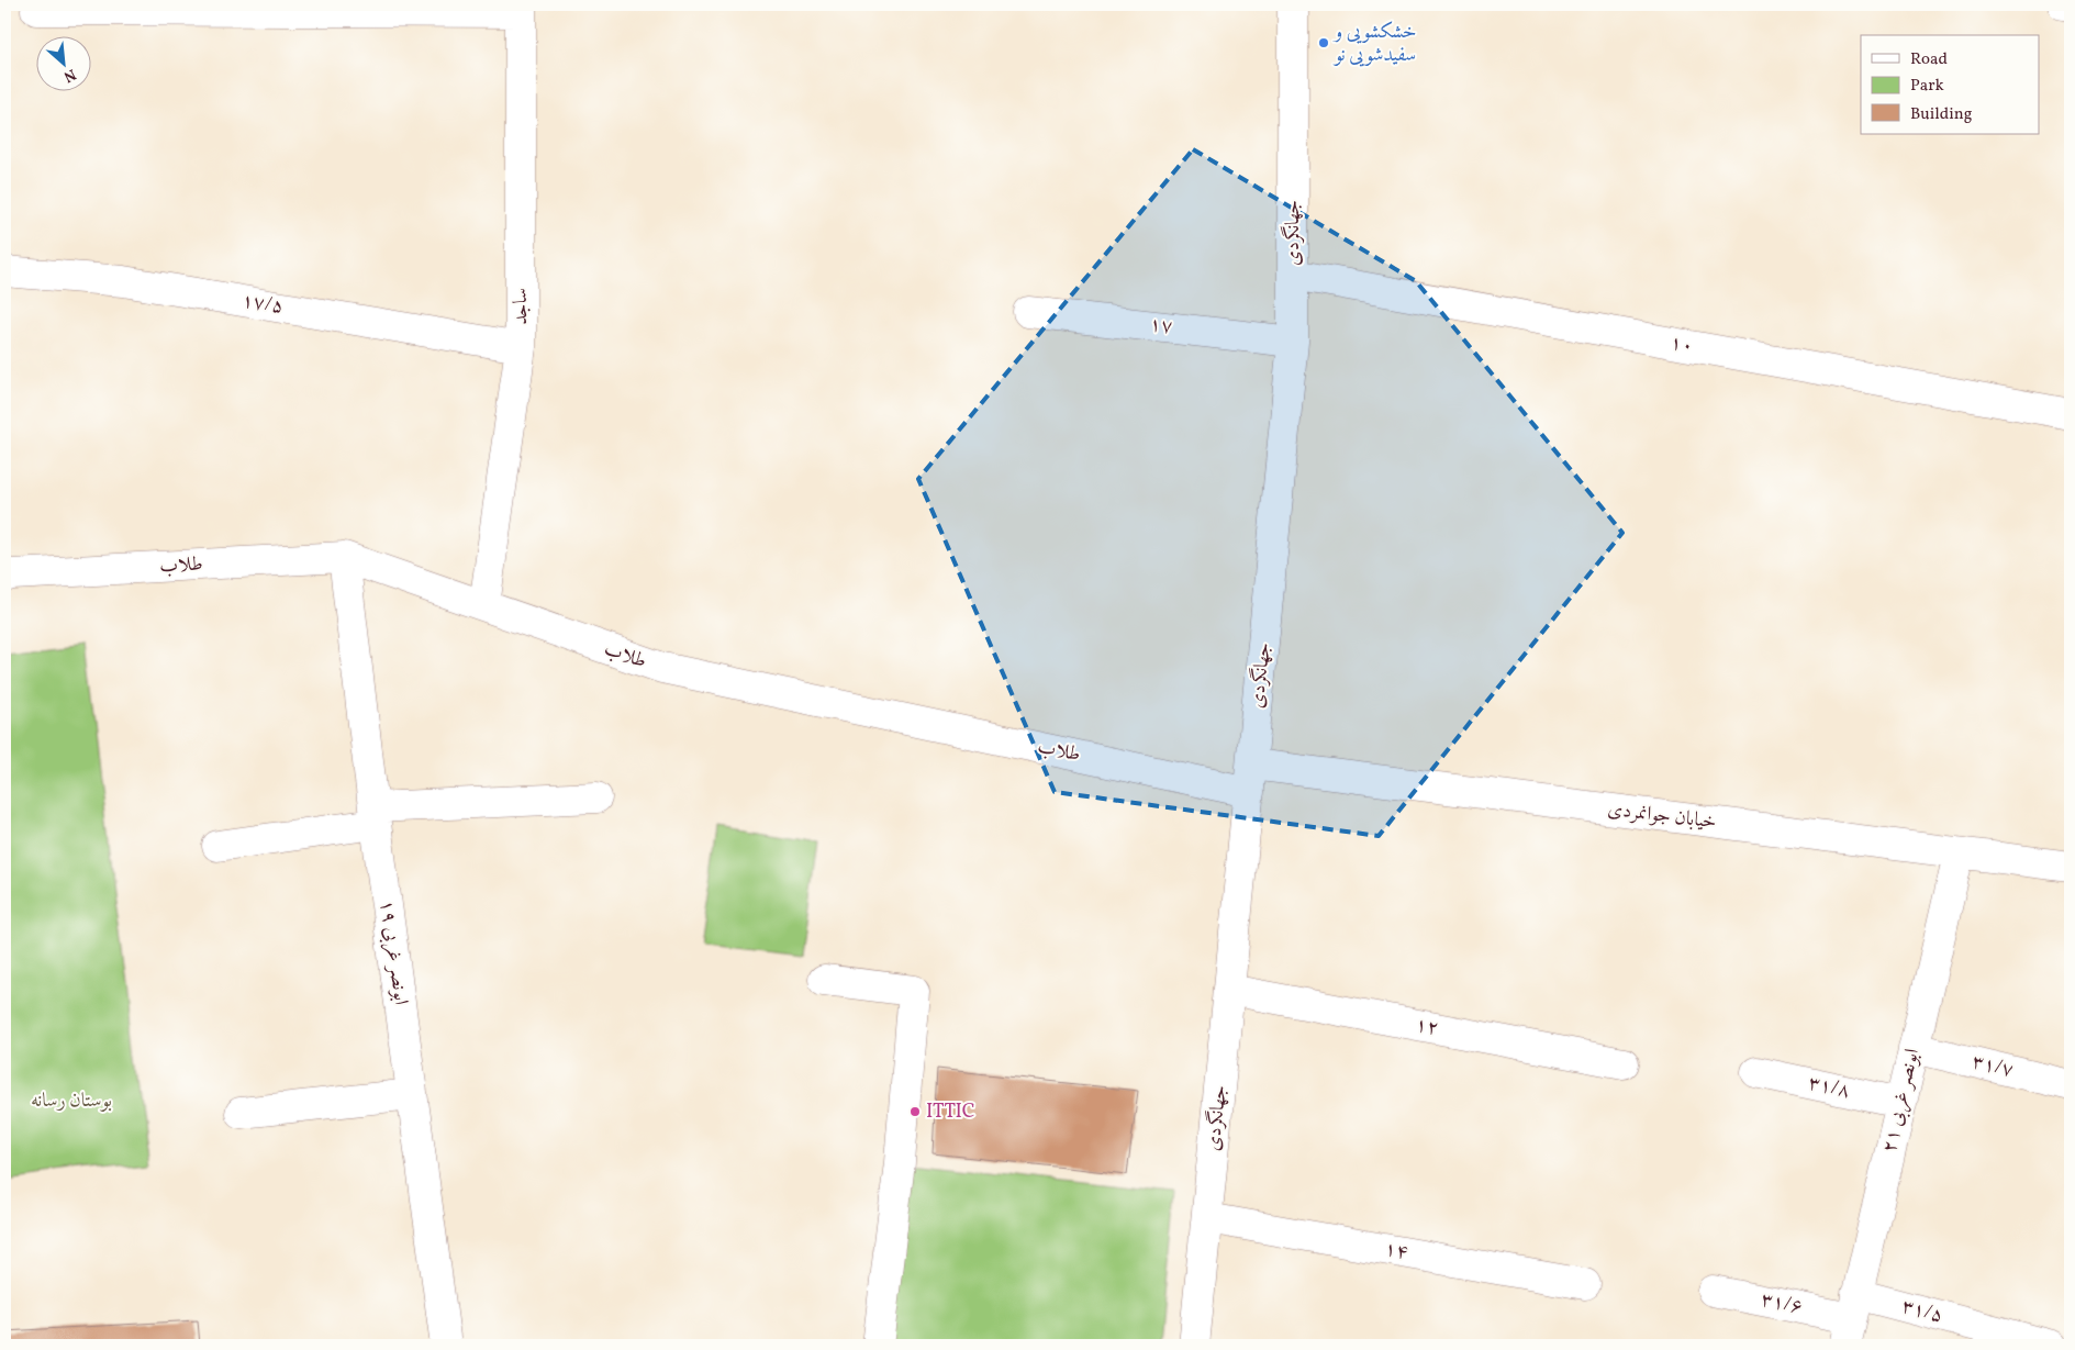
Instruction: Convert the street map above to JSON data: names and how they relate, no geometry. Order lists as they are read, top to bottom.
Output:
{
  "streets": {
    "street": [
      "جهانگردی",
      "۱۷/۵",
      "ساجد",
      "۱۷",
      "۱۰",
      "طلاب",
      "خیابان جوانمردی",
      "ابونصر غربی ۱۹",
      "۱۲",
      "۳۱/۷",
      "۳۱/۸",
      "ابونصر غربی ۲۱",
      "۱۴",
      "۳۱/۶",
      "۳۱/۵"
    ]
  },
  "crossings": [
    ["جهانگردی", "۱۷"],
    ["جهانگردی", "۱۰"],
    ["جهانگردی", "طلاب"],
    ["جهانگردی", "خیابان جوانمردی"],
    ["جهانگردی", "۱۲"],
    ["جهانگردی", "۱۴"],
    ["۱۷/۵", "ساجد"],
    ["ساجد", "طلاب"],
    ["طلاب", "خیابان جوانمردی"],
    ["طلاب", "ابونصر غربی ۱۹"],
    ["خیابان جوانمردی", "ابونصر غربی ۲۱"],
    ["۳۱/۷", "ابونصر غربی ۲۱"],
    ["۳۱/۸", "ابونصر غربی ۲۱"],
    ["ابونصر غربی ۲۱", "۳۱/۶"],
    ["ابونصر غربی ۲۱", "۳۱/۵"],
    ["۳۱/۶", "۳۱/۵"]
  ],
  "parks": ["بوستان رسانه"],
  "places": ["خشکشویی و سفیدشویی نو", "ITTIC"],
  "legend": ["Road", "Park", "Building"],
  "north": "bottom right"
}
